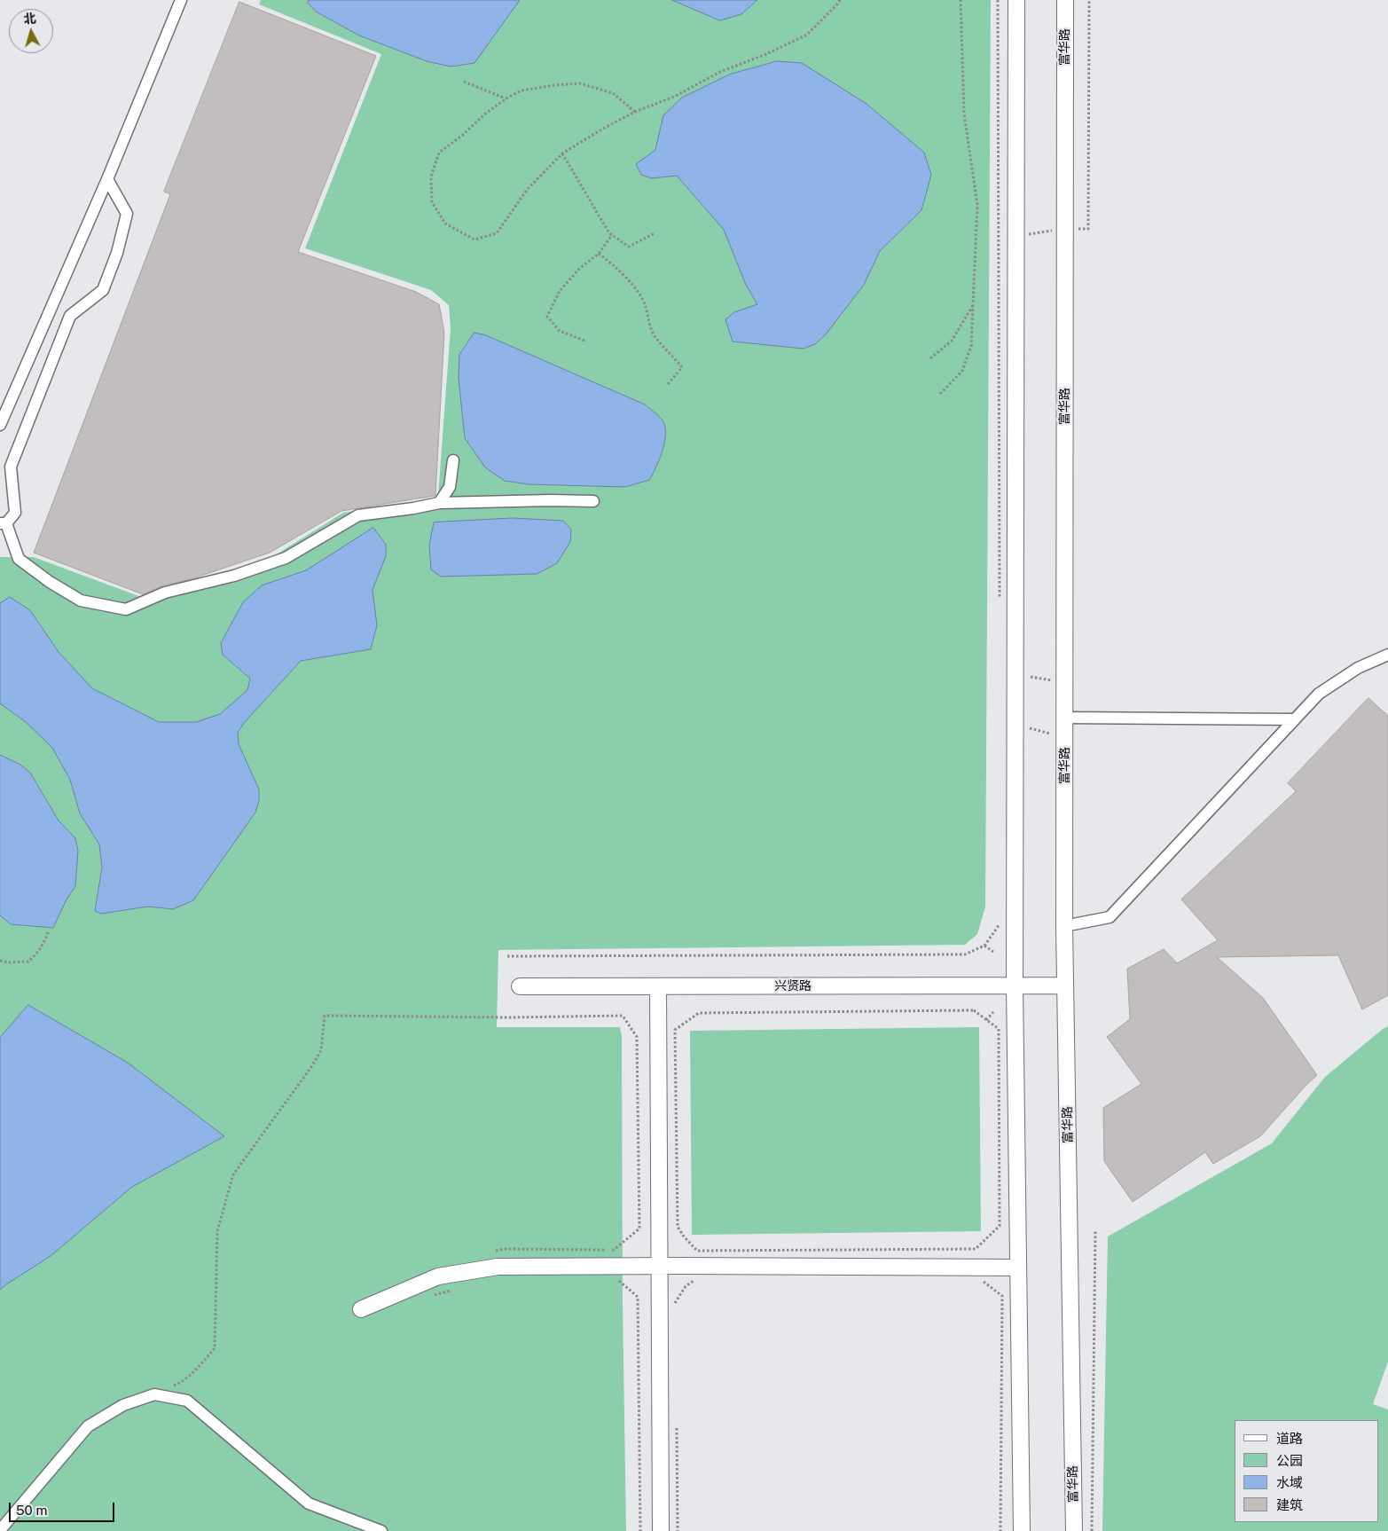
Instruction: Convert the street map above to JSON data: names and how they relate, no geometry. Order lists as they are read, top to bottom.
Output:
{
  "streets": {
    "street": ["富华路", "兴贤路"]
  },
  "crossings": [
    ["富华路", "兴贤路"]
  ],
  "legend": [
    "道路",
    "公园",
    "水域",
    "建筑"
  ],
  "scale_bar": "50 m",
  "north": "top"
}
